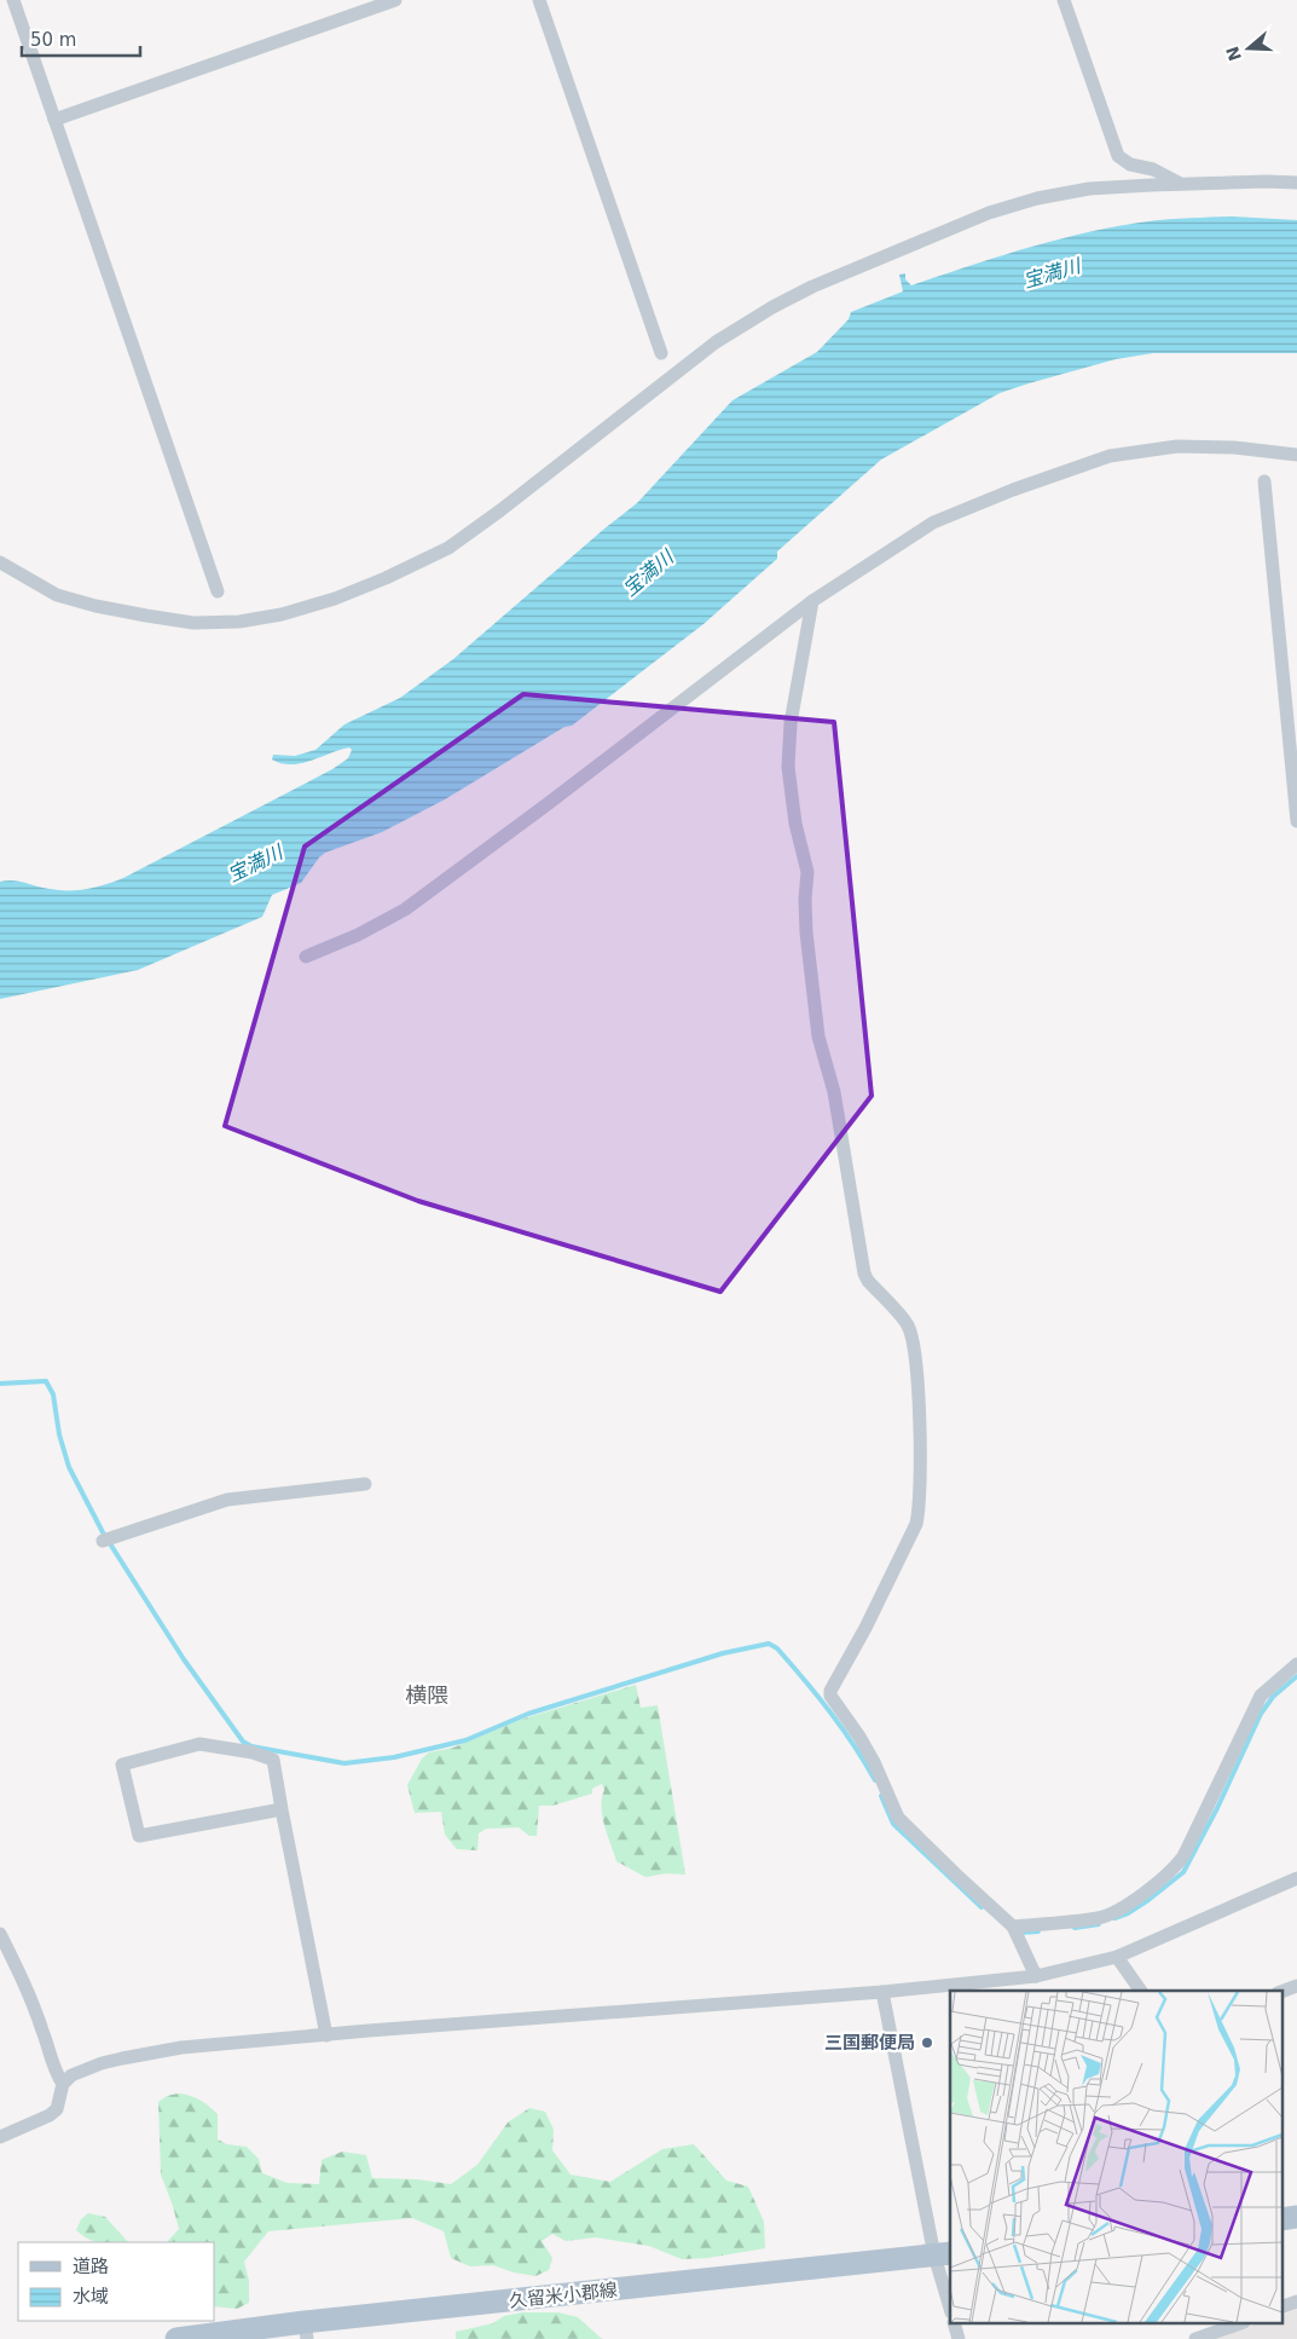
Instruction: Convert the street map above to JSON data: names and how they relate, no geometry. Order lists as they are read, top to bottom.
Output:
{
  "streets": {
    "main road": ["久留米小郡線"]
  },
  "districts": ["横隈"],
  "water": ["宝満川"],
  "places": ["三国郵便局"],
  "legend": ["道路", "水域"],
  "scale_bar": "50 m",
  "north": "left"
}
